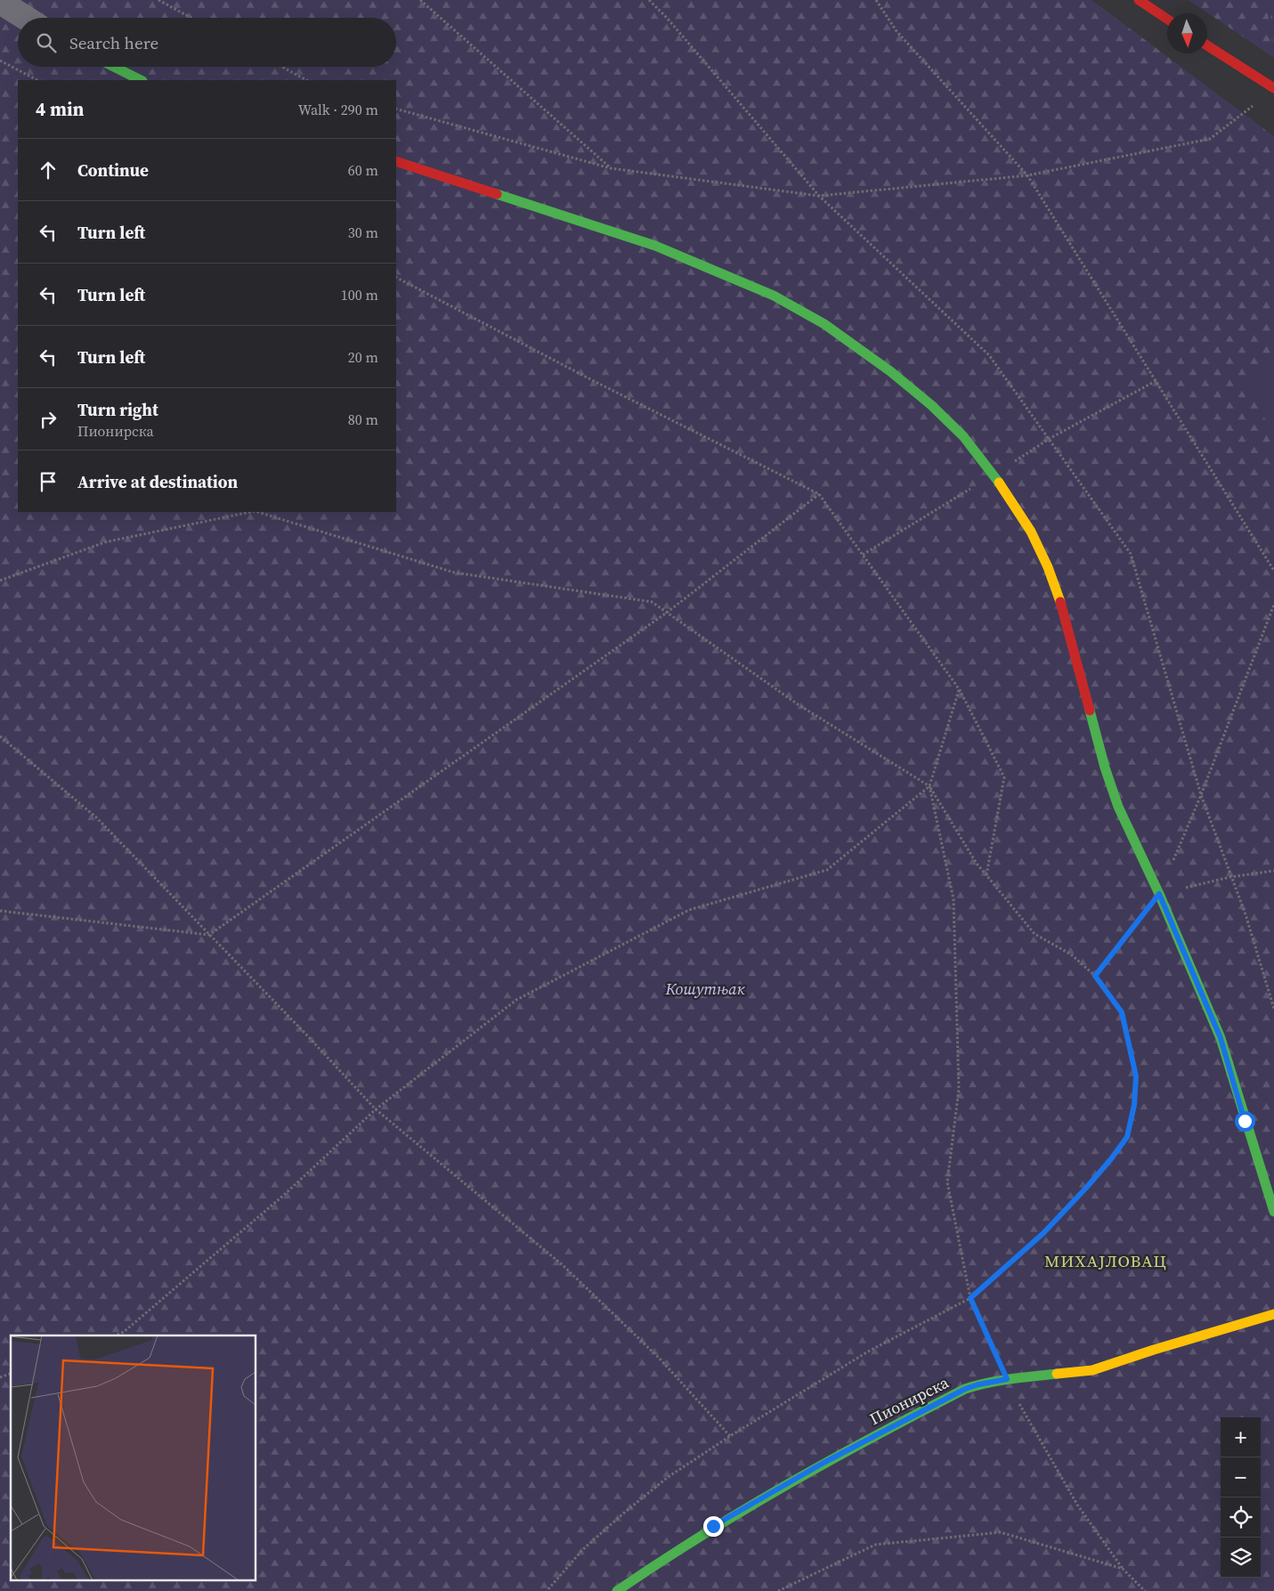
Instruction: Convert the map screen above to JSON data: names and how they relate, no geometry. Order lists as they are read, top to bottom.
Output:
{
  "streets": {
    "street": ["Пионирска"]
  },
  "districts": ["МИХАЈЛОВАЦ"],
  "parks": ["Кошутњак"],
  "north": "bottom",
  "page": {
    "search": "Search here",
    "heading": ["4 min", "Walk · 290 m"],
    "list": [
      ["Continue", "60 m"],
      ["Turn left", "30 m"],
      ["Turn left", "100 m"],
      ["Turn left", "20 m"],
      ["Turn right", "Пионирска", "80 m"],
      "Arrive at destination"
    ],
    "map_buttons": ["+", "−"]
  }
}
